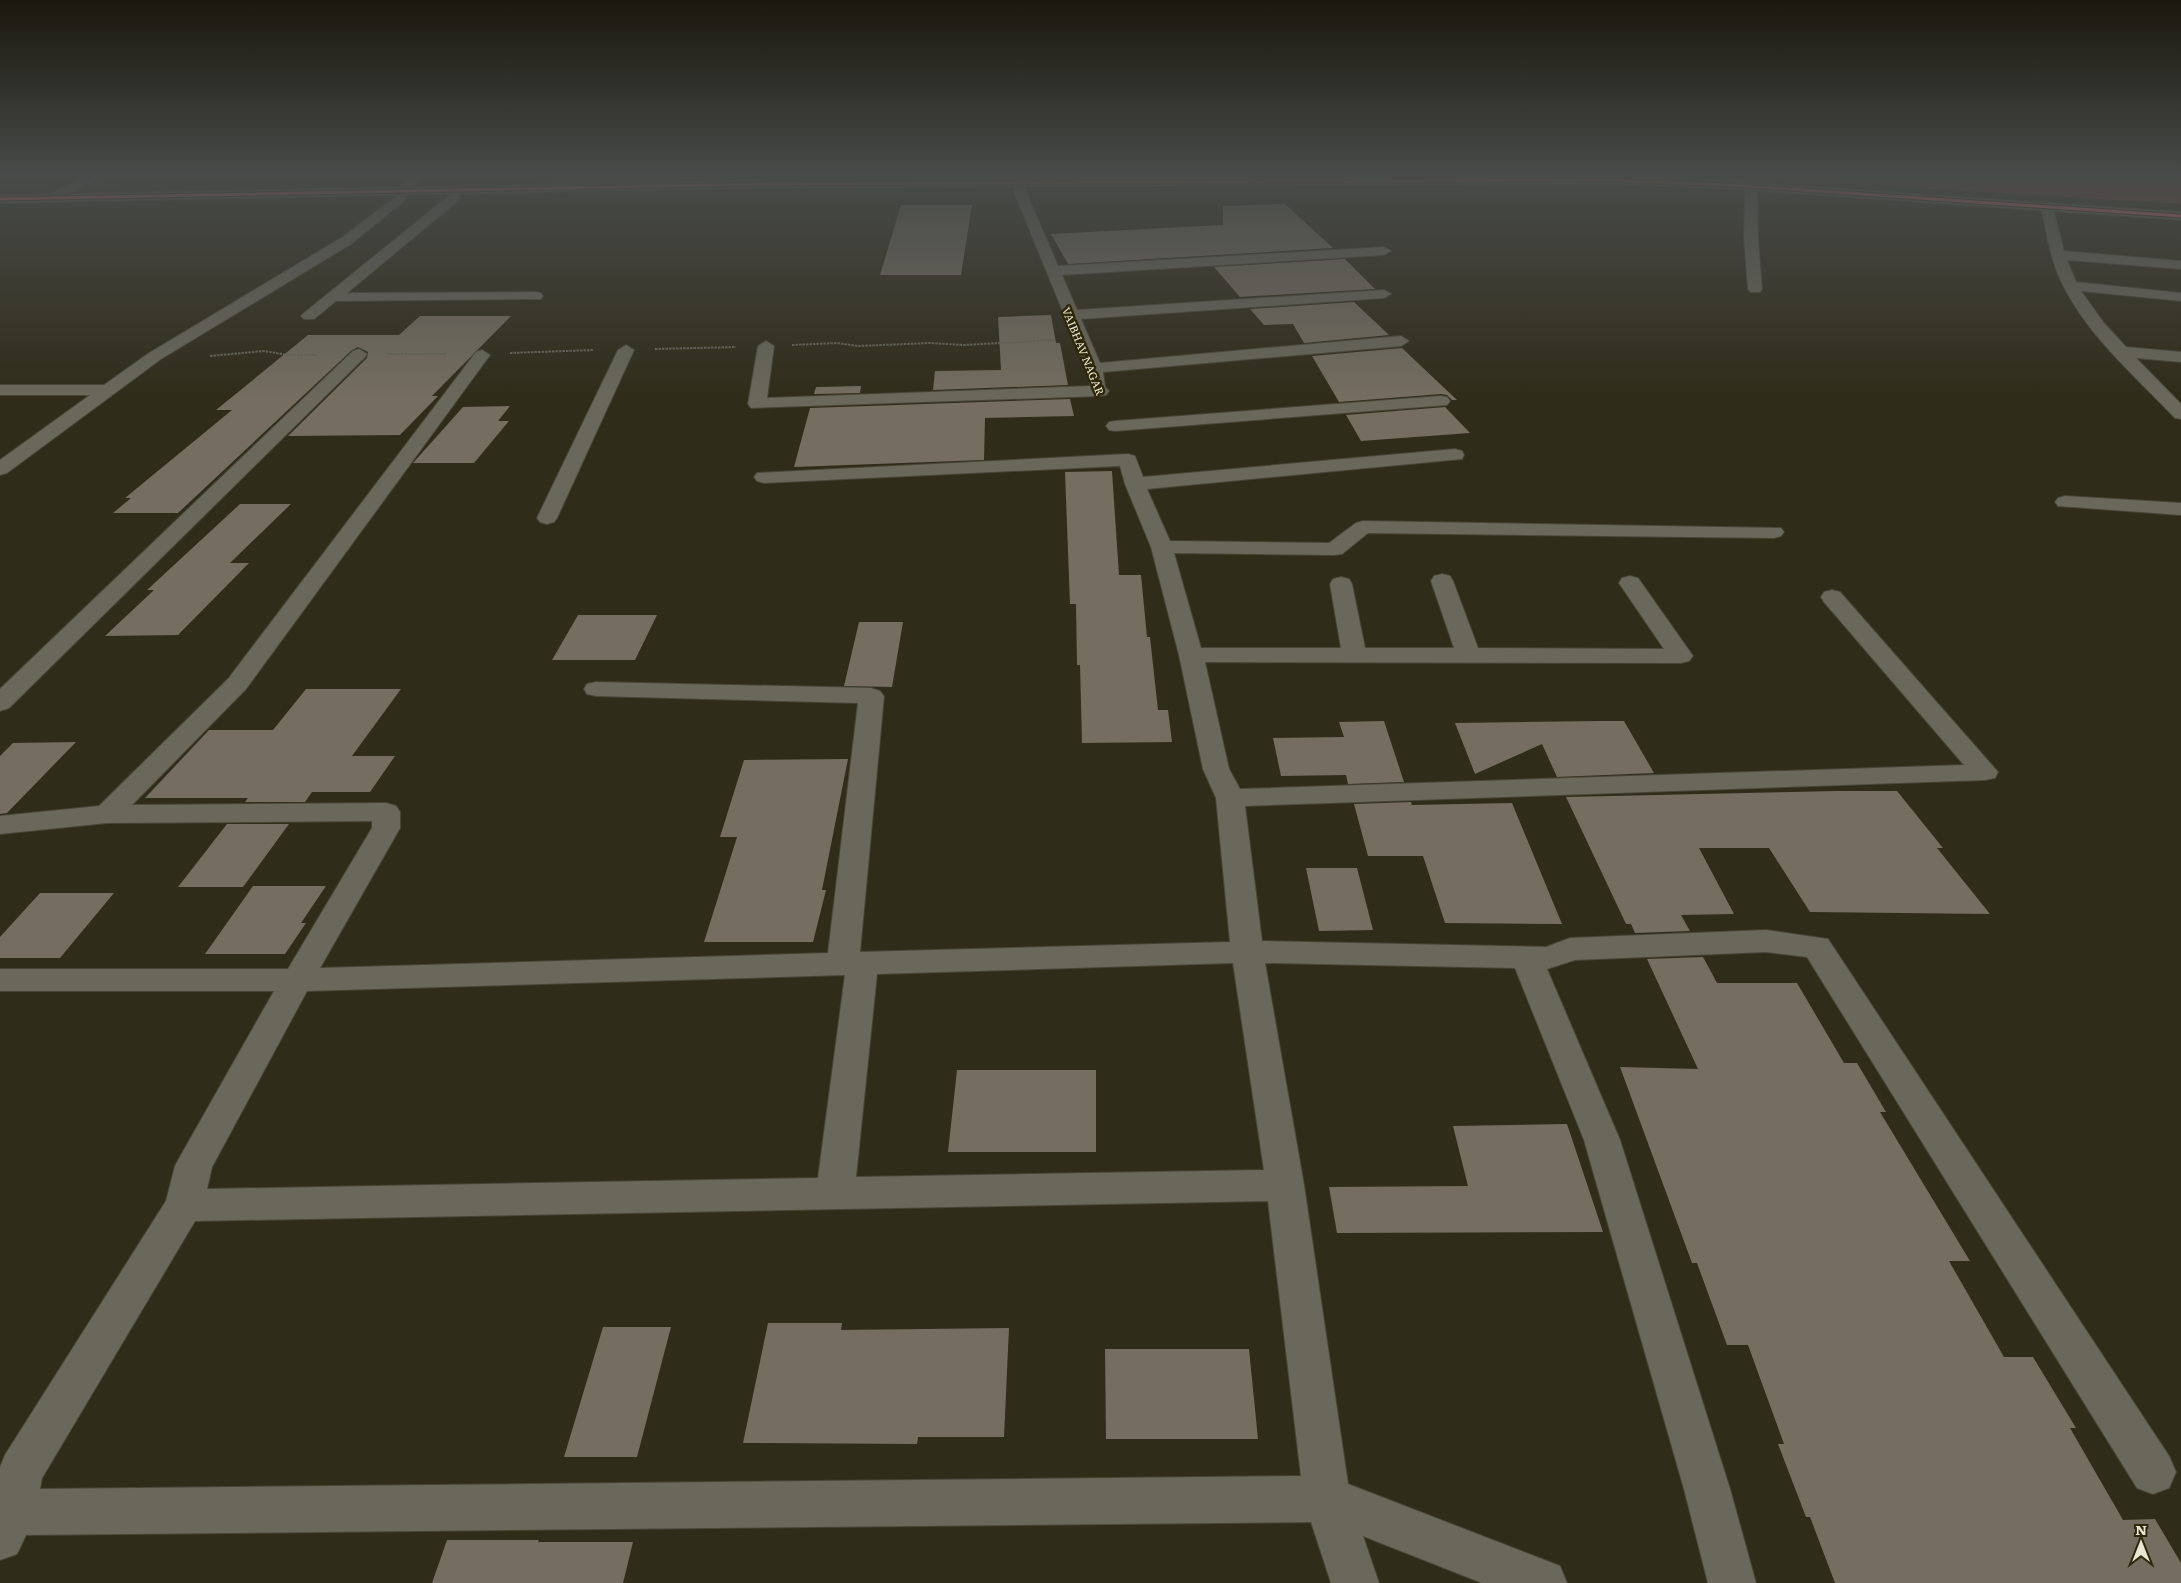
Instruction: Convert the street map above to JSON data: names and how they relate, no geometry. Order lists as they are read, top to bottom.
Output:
{
  "streets": {
    "street": ["VAIBHAV NAGAR"]
  },
  "north": "top"
}
